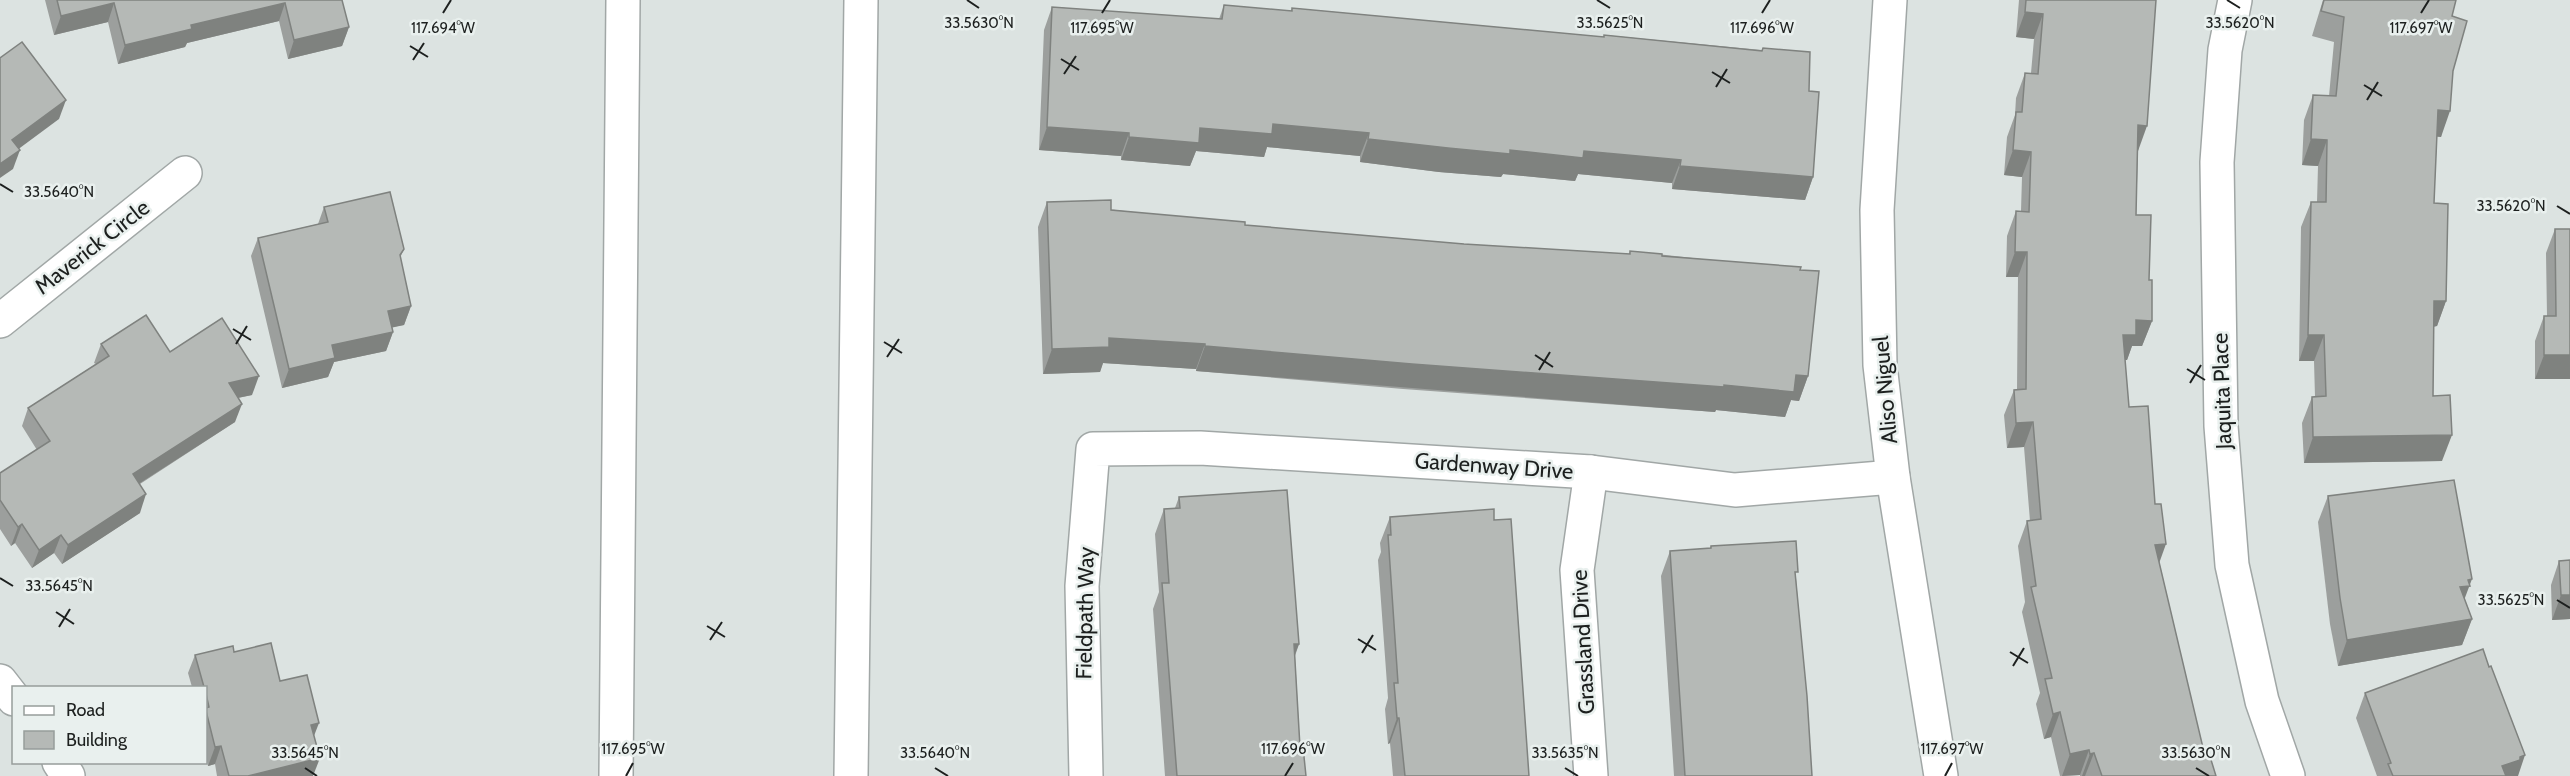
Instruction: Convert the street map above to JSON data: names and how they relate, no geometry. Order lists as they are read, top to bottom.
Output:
{
  "streets": {
    "main road": [
      "Maverick Circle",
      "Aliso Niguel",
      "Jaquita Place",
      "Gardenway Drive",
      "Fieldpath Way",
      "Grassland Drive"
    ]
  },
  "crossings": [
    ["Aliso Niguel", "Gardenway Drive"],
    ["Gardenway Drive", "Fieldpath Way"],
    ["Gardenway Drive", "Grassland Drive"]
  ],
  "legend": ["Road", "Building"],
  "coordinates": [
    "33.5630°N",
    "33.5625°N",
    "33.5620°N",
    "117.694°W",
    "117.695°W",
    "117.696°W",
    "117.697°W",
    "33.5640°N",
    "33.5645°N",
    "33.5635°N"
  ]
}
